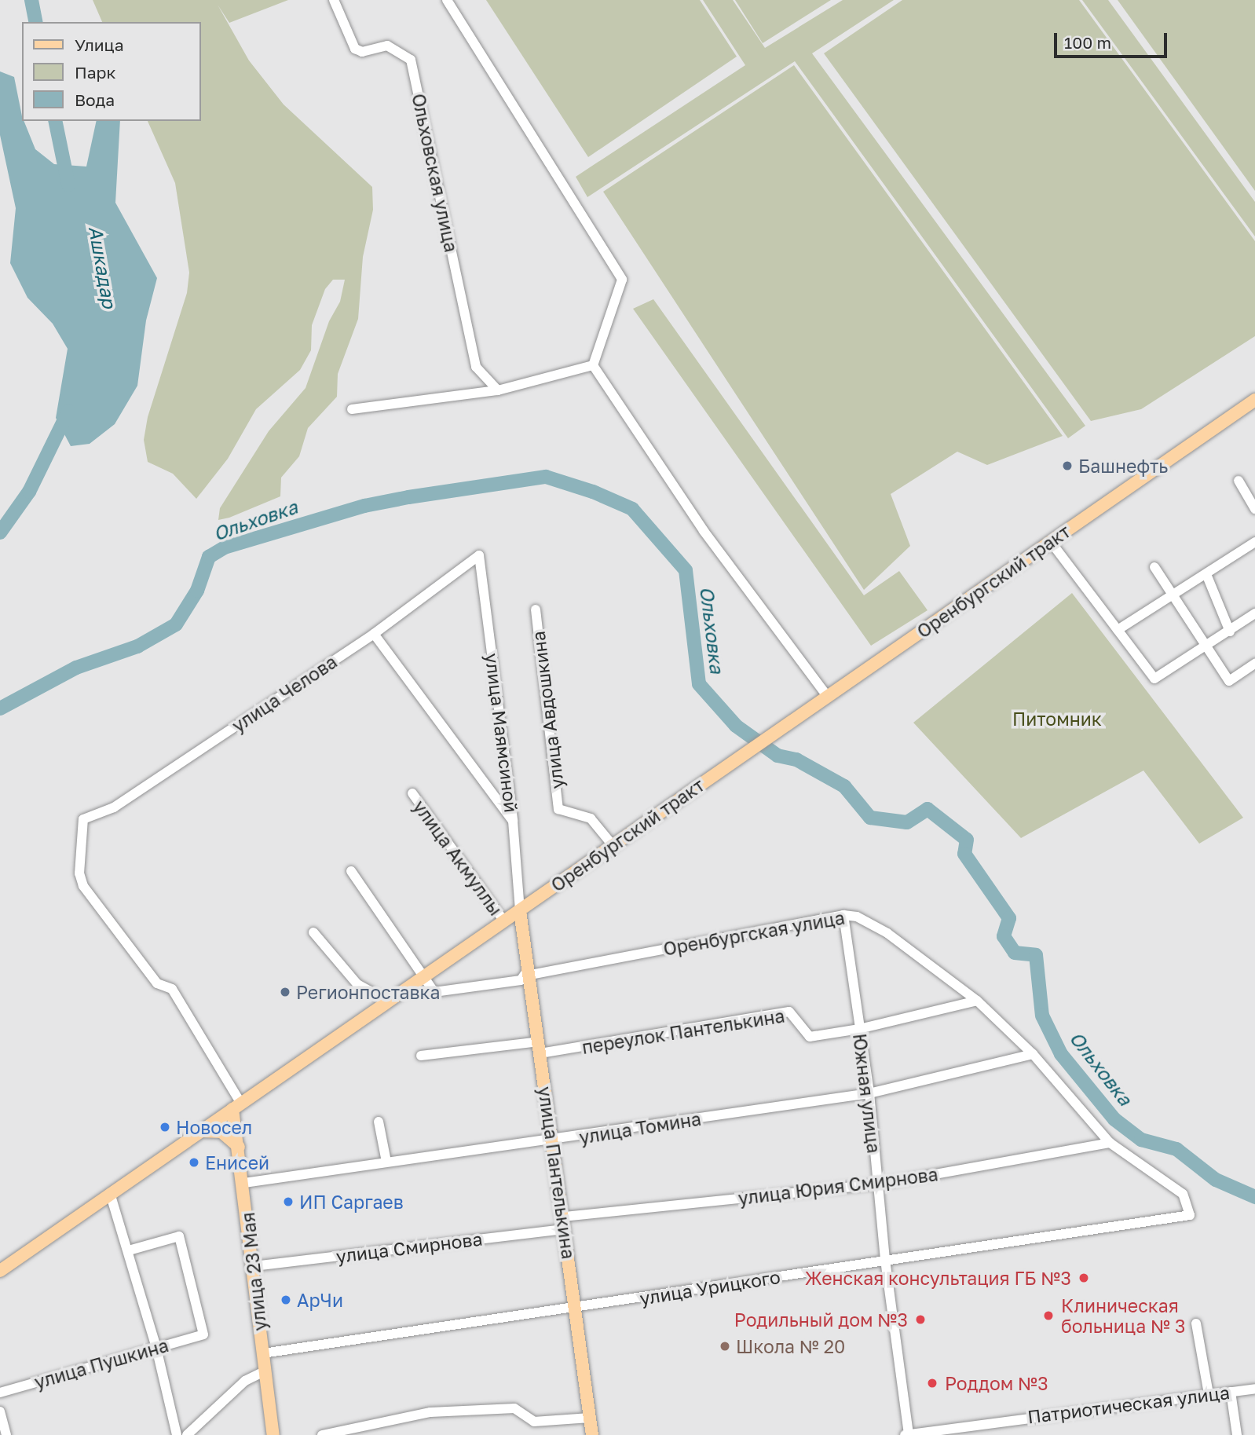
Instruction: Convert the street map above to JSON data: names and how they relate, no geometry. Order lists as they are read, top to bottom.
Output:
{
  "streets": {
    "main road": ["Оренбургский тракт", "улица Пантелькина", "улица 23 Мая"],
    "street": [
      "Ольховская улица",
      "улица Челова",
      "улица Авдошкина",
      "улица Маямсиной",
      "улица Акмуллы",
      "Оренбургская улица",
      "переулок Пантелькина",
      "Южная улица",
      "улица Томина",
      "улица Юрия Смирнова",
      "улица Смирнова",
      "улица Урицкого",
      "улица Пушкина",
      "Патриотическая улица"
    ]
  },
  "crossings": [
    ["Оренбургский тракт", "улица Челова"],
    ["Оренбургский тракт", "улица Авдошкина"],
    ["Оренбургский тракт", "улица Маямсиной"],
    ["Оренбургский тракт", "улица Акмуллы"],
    ["Оренбургский тракт", "Оренбургская улица"],
    ["Оренбургский тракт", "улица Пантелькина"],
    ["Оренбургский тракт", "улица 23 Мая"],
    ["улица Челова", "улица Маямсиной"],
    ["улица Челова", "улица 23 Мая"],
    ["улица Маямсиной", "улица Пантелькина"],
    ["Оренбургская улица", "переулок Пантелькина"],
    ["Оренбургская улица", "Южная улица"],
    ["Оренбургская улица", "улица Томина"],
    ["Оренбургская улица", "улица Пантелькина"],
    ["Оренбургская улица", "улица Юрия Смирнова"],
    ["Оренбургская улица", "улица Урицкого"],
    ["переулок Пантелькина", "Южная улица"],
    ["переулок Пантелькина", "улица Пантелькина"],
    ["Южная улица", "улица Томина"],
    ["Южная улица", "улица Юрия Смирнова"],
    ["Южная улица", "улица Урицкого"],
    ["Южная улица", "Патриотическая улица"],
    ["улица Томина", "улица Пантелькина"],
    ["улица Томина", "улица 23 Мая"],
    ["улица Пантелькина", "улица Юрия Смирнова"],
    ["улица Пантелькина", "улица Смирнова"],
    ["улица Пантелькина", "улица Урицкого"],
    ["улица Юрия Смирнова", "улица Смирнова"],
    ["улица Смирнова", "улица 23 Мая"],
    ["улица 23 Мая", "улица Урицкого"]
  ],
  "water": ["Ашкадар", "Ольховка"],
  "parks": ["Питомник"],
  "places": [
    "Башнефть",
    "Регионпоставка",
    "Новосел",
    "Енисей",
    "ИП Саргаев",
    "Женская консультация ГБ №3",
    "АрЧи",
    "Клиническая больница № 3",
    "Родильный дом №3",
    "Школа № 20",
    "Роддом №3"
  ],
  "legend": ["Улица", "Парк", "Вода"],
  "scale_bar": "100 m"
}
